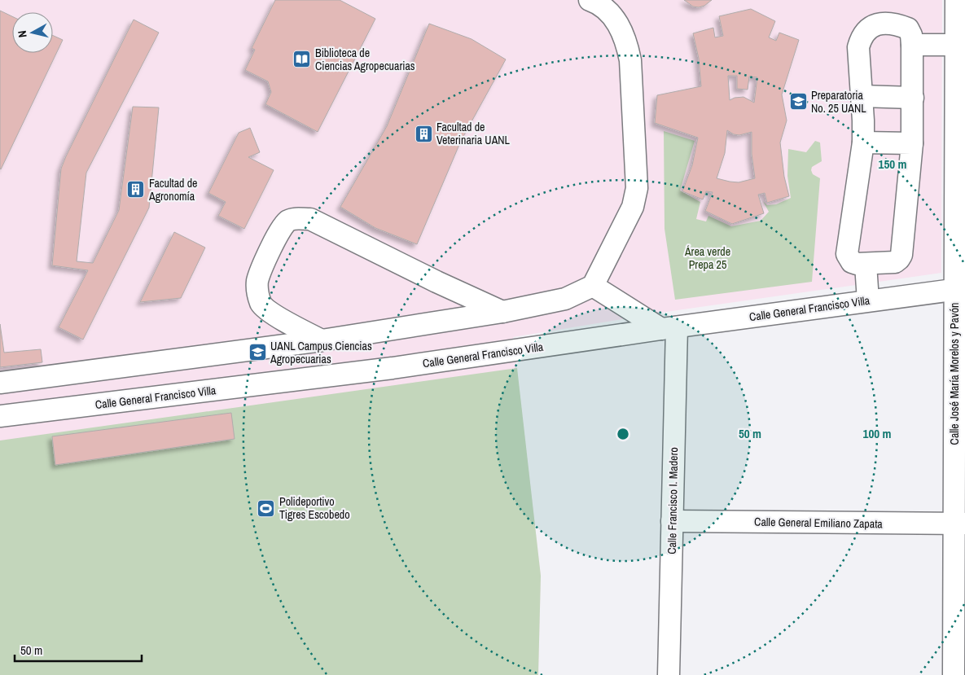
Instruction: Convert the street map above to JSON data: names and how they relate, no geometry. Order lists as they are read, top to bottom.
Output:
{
  "streets": {
    "street": [
      "Calle General Francisco Villa",
      "Calle José María Morelos y Pavón",
      "Calle Francisco I. Madero",
      "Calle General Emiliano Zapata"
    ]
  },
  "crossings": [
    ["Calle General Francisco Villa", "Calle José María Morelos y Pavón"],
    ["Calle General Francisco Villa", "Calle Francisco I. Madero"],
    ["Calle José María Morelos y Pavón", "Calle General Emiliano Zapata"],
    ["Calle Francisco I. Madero", "Calle General Emiliano Zapata"]
  ],
  "parks": ["Área verde Prepa 25"],
  "places": {
    "library": ["Biblioteca de Ciencias Agropecuarias"],
    "school or university": ["Preparatoria No. 25 UANL", "UANL Campus Ciencias Agropecuarias"],
    "building": ["Facultad de Veterinaria UANL", "Facultad de Agronomía"],
    "sports": ["Polideportivo Tigres Escobedo"]
  },
  "scale_bar": "50 m",
  "north": "left",
  "rings": ["150 m", "50 m", "100 m"]
}
